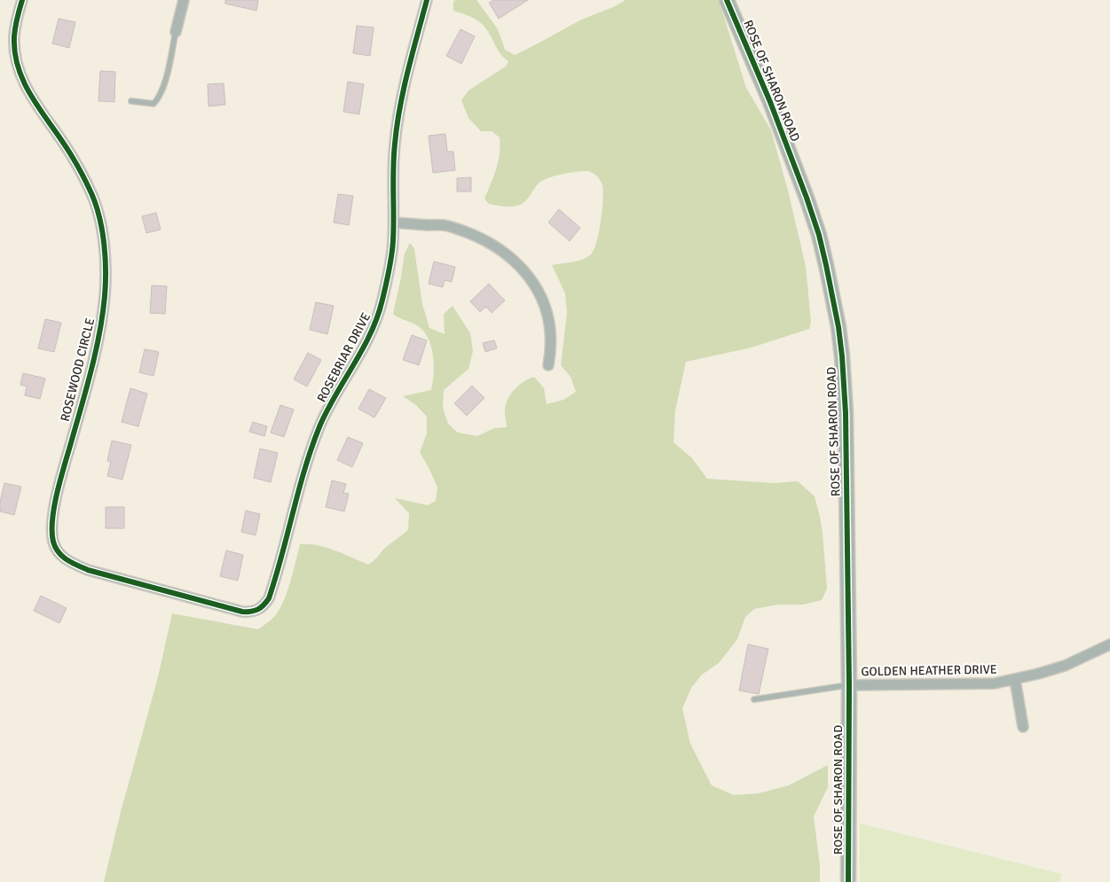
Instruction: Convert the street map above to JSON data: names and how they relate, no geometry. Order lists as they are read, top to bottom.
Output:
{
  "streets": {
    "street": [
      "ROSE OF SHARON ROAD",
      "ROSEBRIAR DRIVE",
      "ROSEWOOD CIRCLE",
      "GOLDEN HEATHER DRIVE"
    ]
  },
  "crossings": [
    ["ROSE OF SHARON ROAD", "GOLDEN HEATHER DRIVE"],
    ["ROSEBRIAR DRIVE", "ROSEWOOD CIRCLE"]
  ]
}
